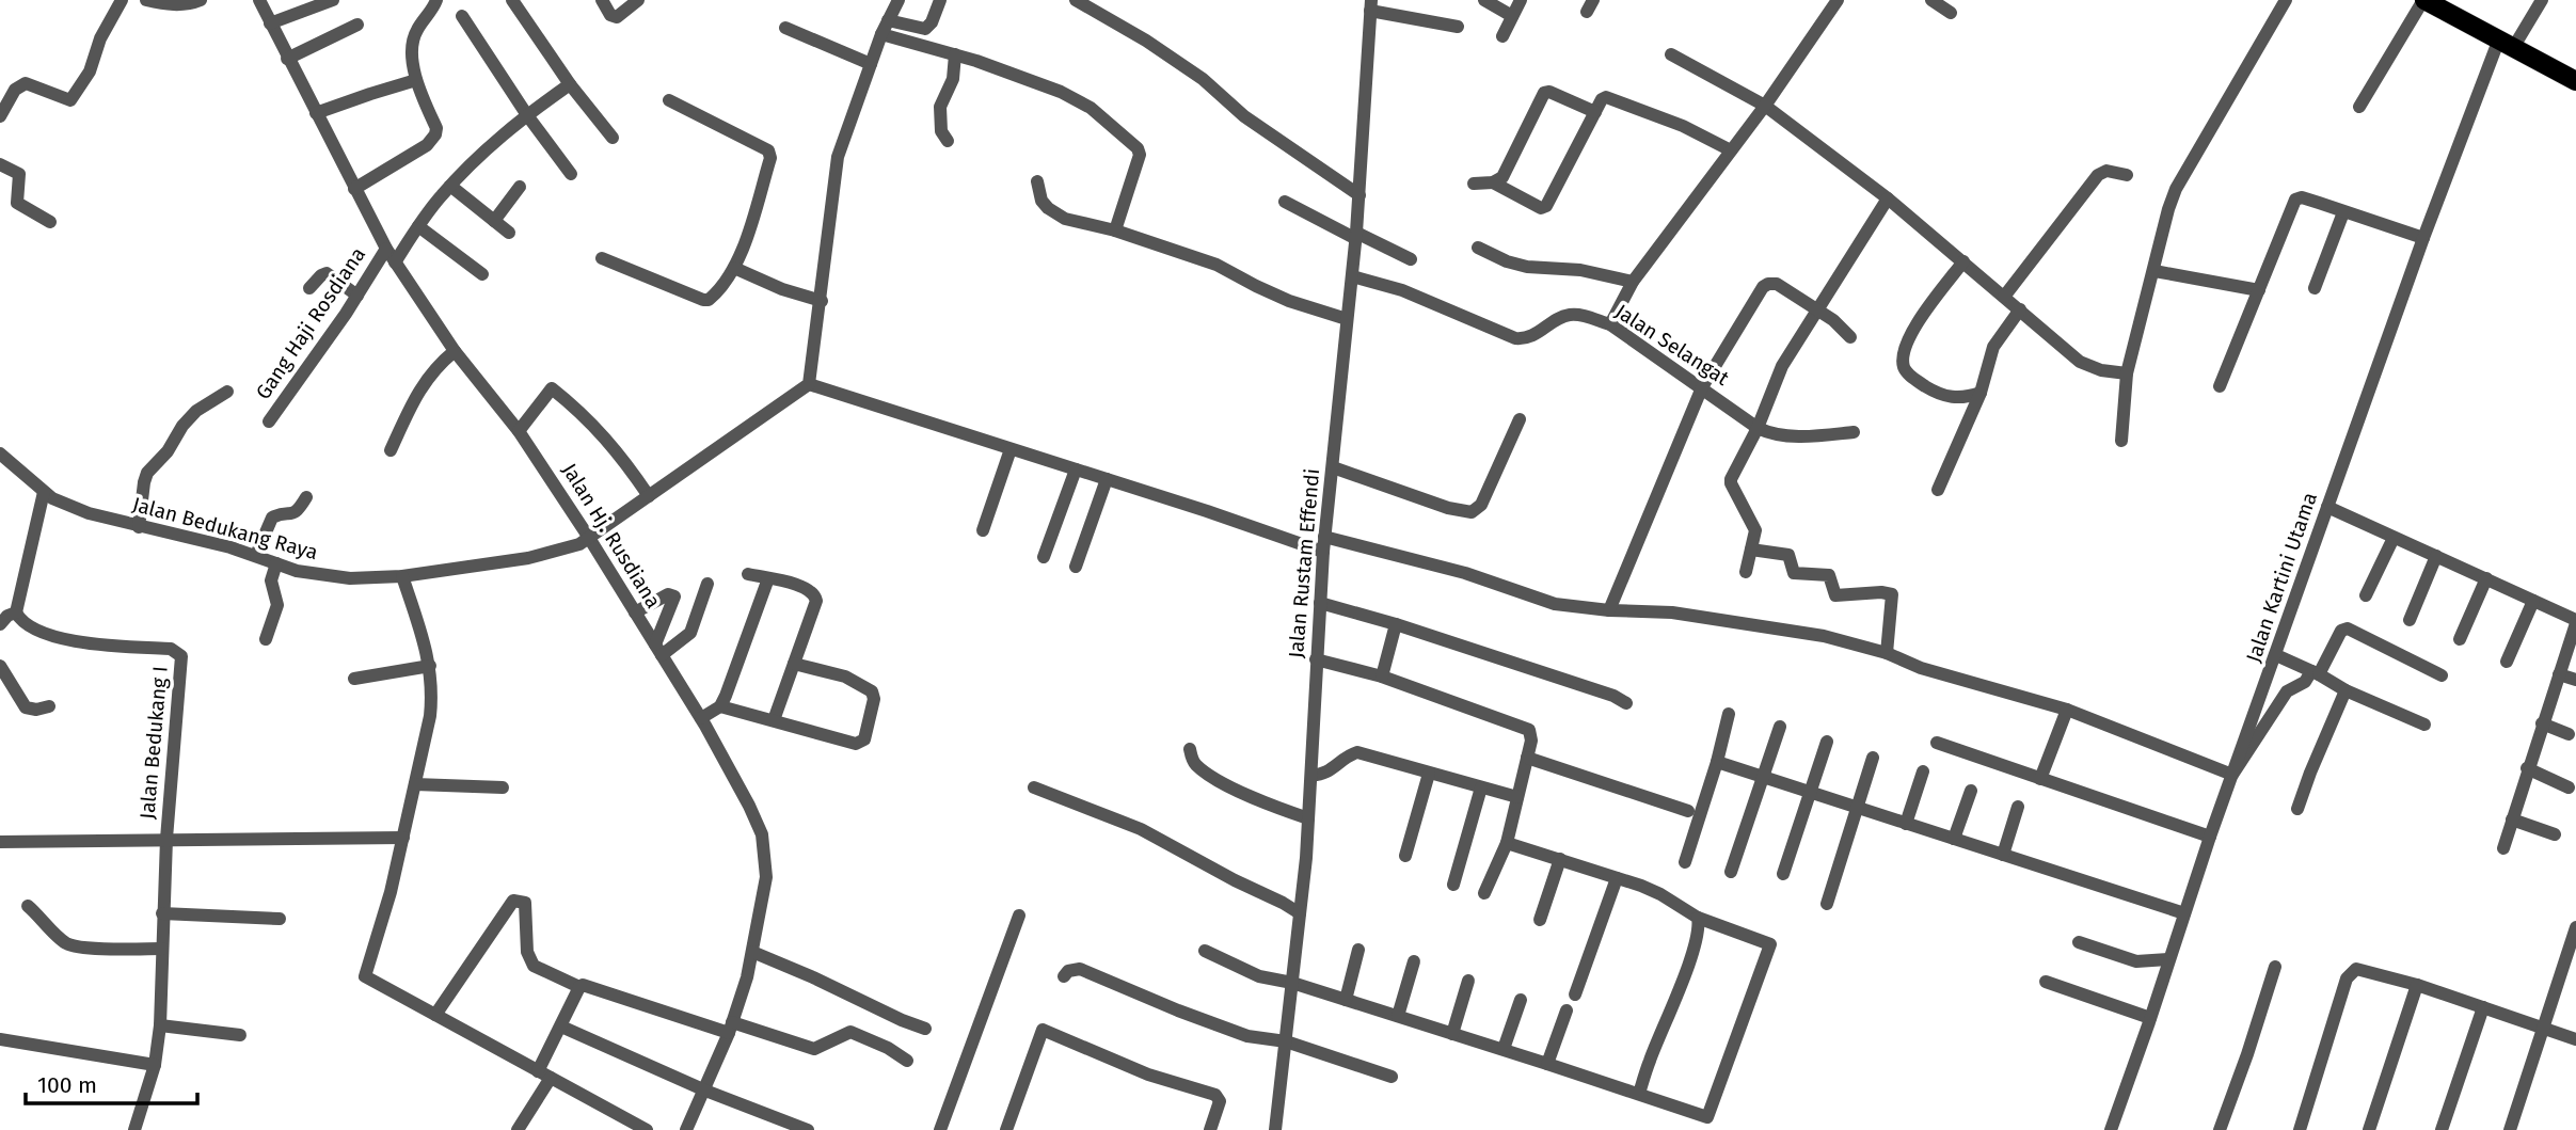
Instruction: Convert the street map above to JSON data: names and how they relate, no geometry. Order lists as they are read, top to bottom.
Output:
{
  "streets": {
    "street": [
      "Gang Haji Rosdiana",
      "Jalan Selangat",
      "Jalan Bedukang Raya",
      "Jalan Hj. Rusdiana",
      "Jalan Rustam Effendi",
      "Jalan Kartini Utama",
      "Jalan Bedukang I"
    ]
  },
  "crossings": [
    ["Gang Haji Rosdiana", "Jalan Hj. Rusdiana"],
    ["Jalan Selangat", "Jalan Rustam Effendi"],
    ["Jalan Bedukang Raya", "Jalan Hj. Rusdiana"]
  ],
  "scale_bar": "100 m"
}
